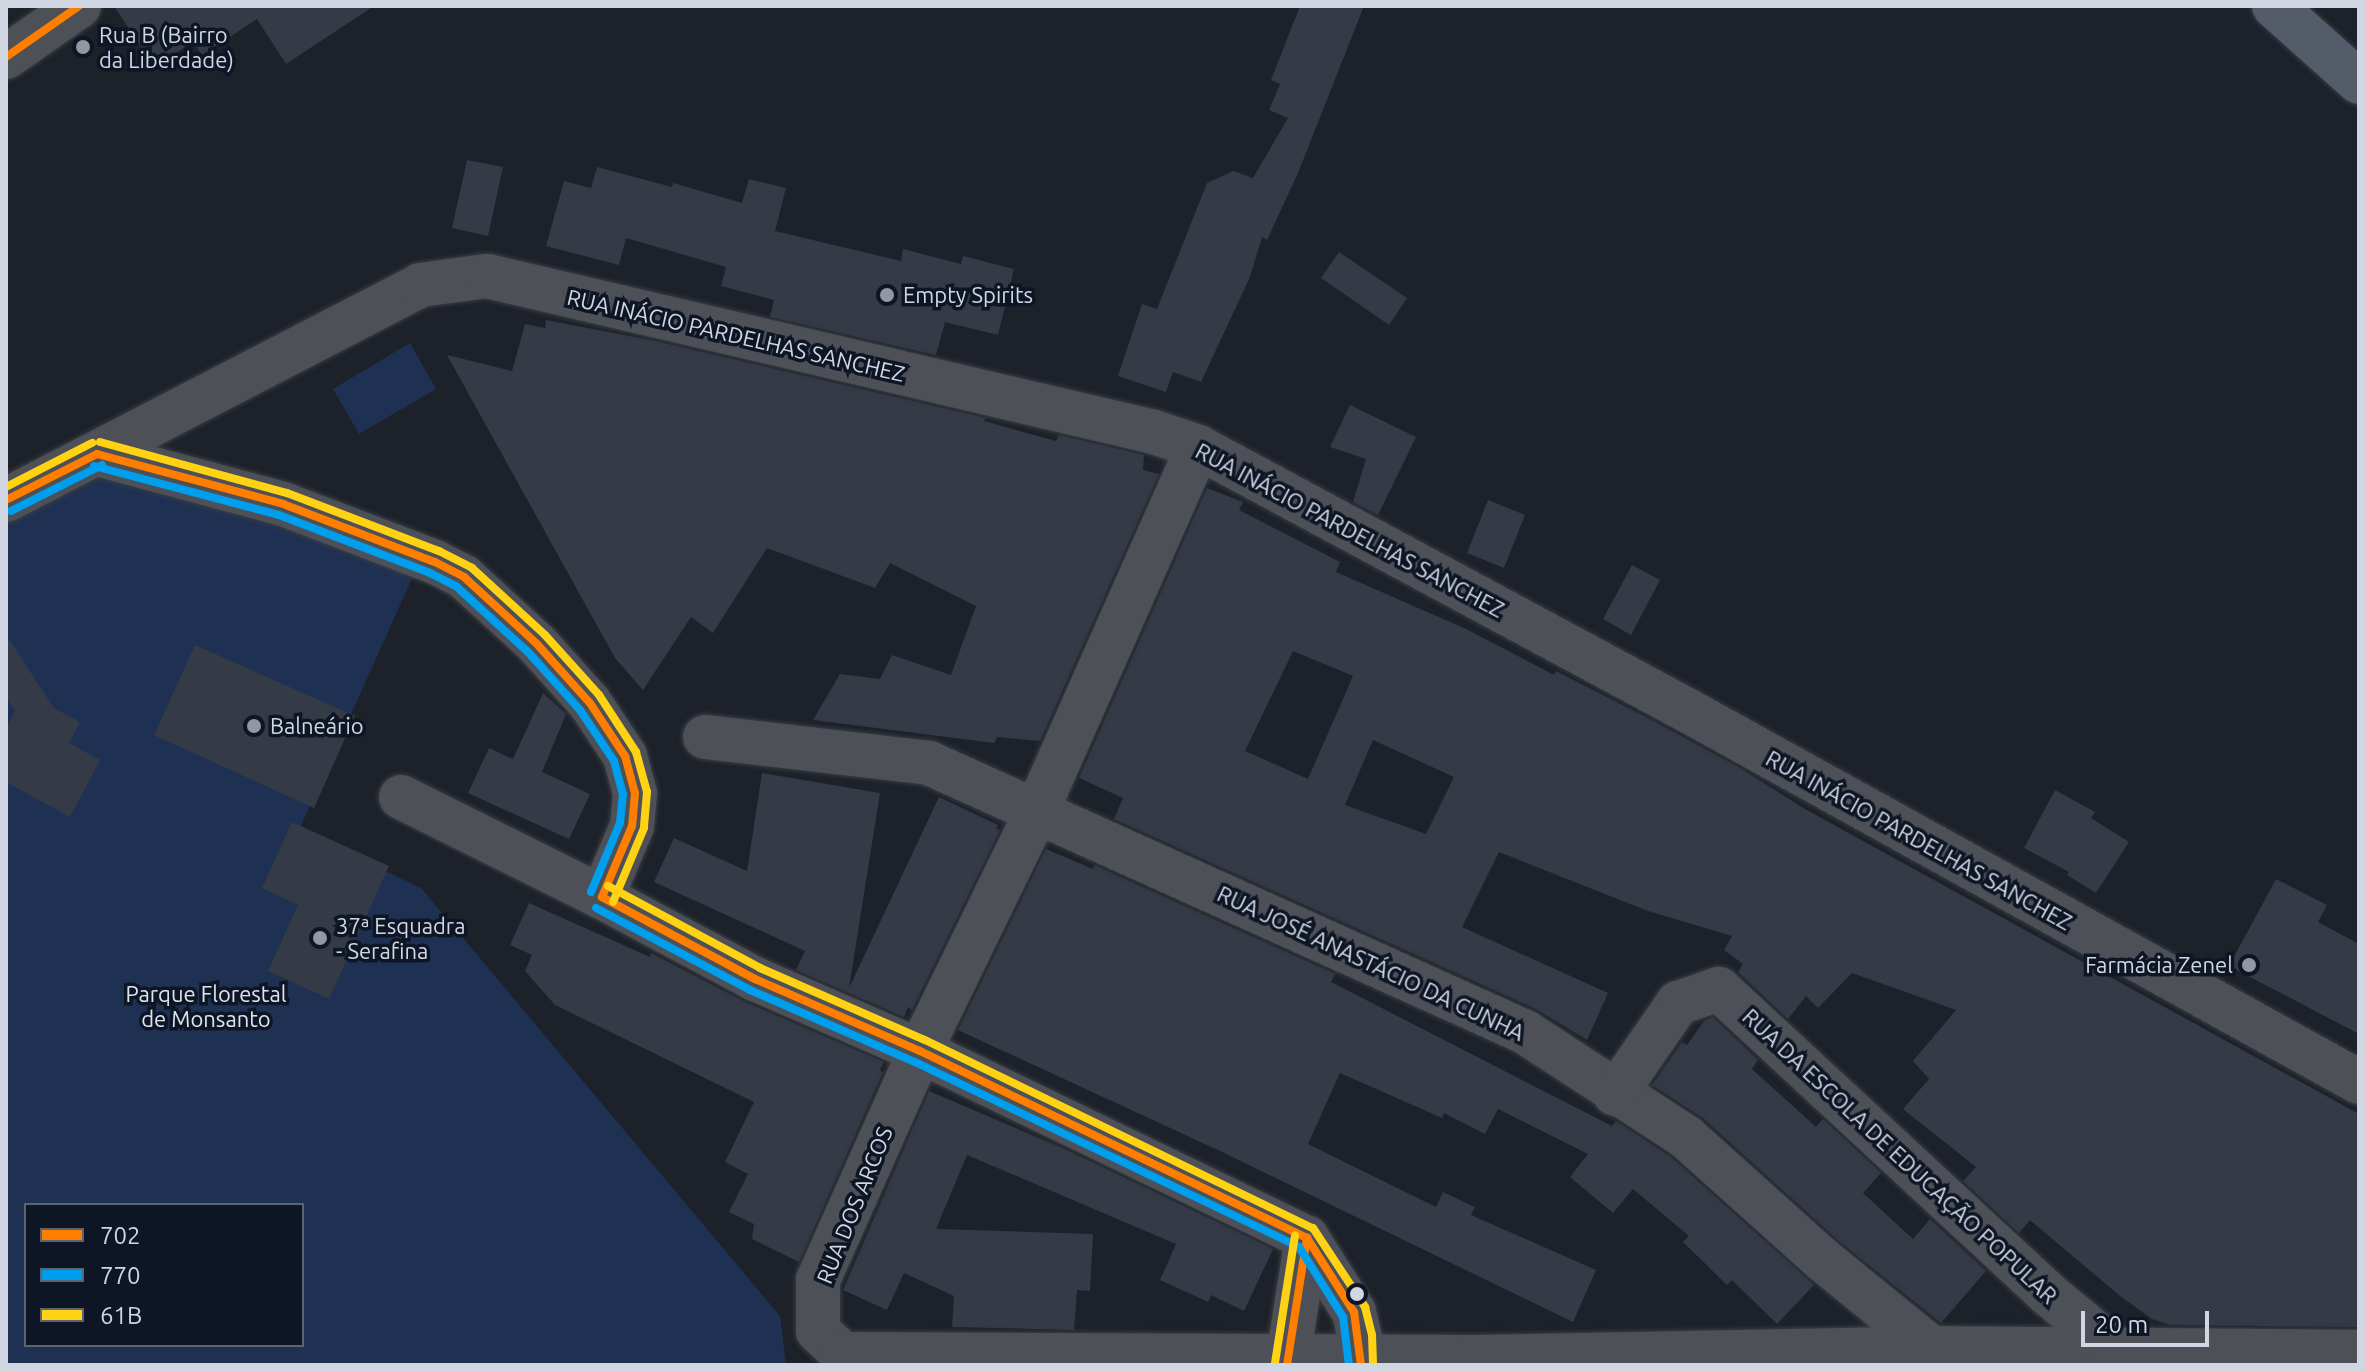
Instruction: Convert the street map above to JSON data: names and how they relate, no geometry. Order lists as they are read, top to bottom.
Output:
{
  "streets": {
    "street": [
      "RUA INÁCIO PARDELHAS SANCHEZ",
      "RUA JOSÉ ANASTÁCIO DA CUNHA",
      "RUA DA ESCOLA DE EDUCAÇÃO POPULAR",
      "RUA DOS ARCOS"
    ]
  },
  "crossings": [
    ["RUA INÁCIO PARDELHAS SANCHEZ", "RUA DOS ARCOS"],
    ["RUA JOSÉ ANASTÁCIO DA CUNHA", "RUA DA ESCOLA DE EDUCAÇÃO POPULAR"],
    ["RUA JOSÉ ANASTÁCIO DA CUNHA", "RUA DOS ARCOS"],
    ["RUA DA ESCOLA DE EDUCAÇÃO POPULAR", "RUA DOS ARCOS"]
  ],
  "parks": ["Parque Florestal de Monsanto"],
  "places": [
    "Rua B (Bairro da Liberdade)",
    "Empty Spirits",
    "Balneário",
    "37ª Esquadra - Serafina",
    "Farmácia Zenel"
  ],
  "lines": ["transit line 702", "transit line 61B", "transit line 770"],
  "legend": ["702", "770", "61B"],
  "scale_bar": "20 m"
}
